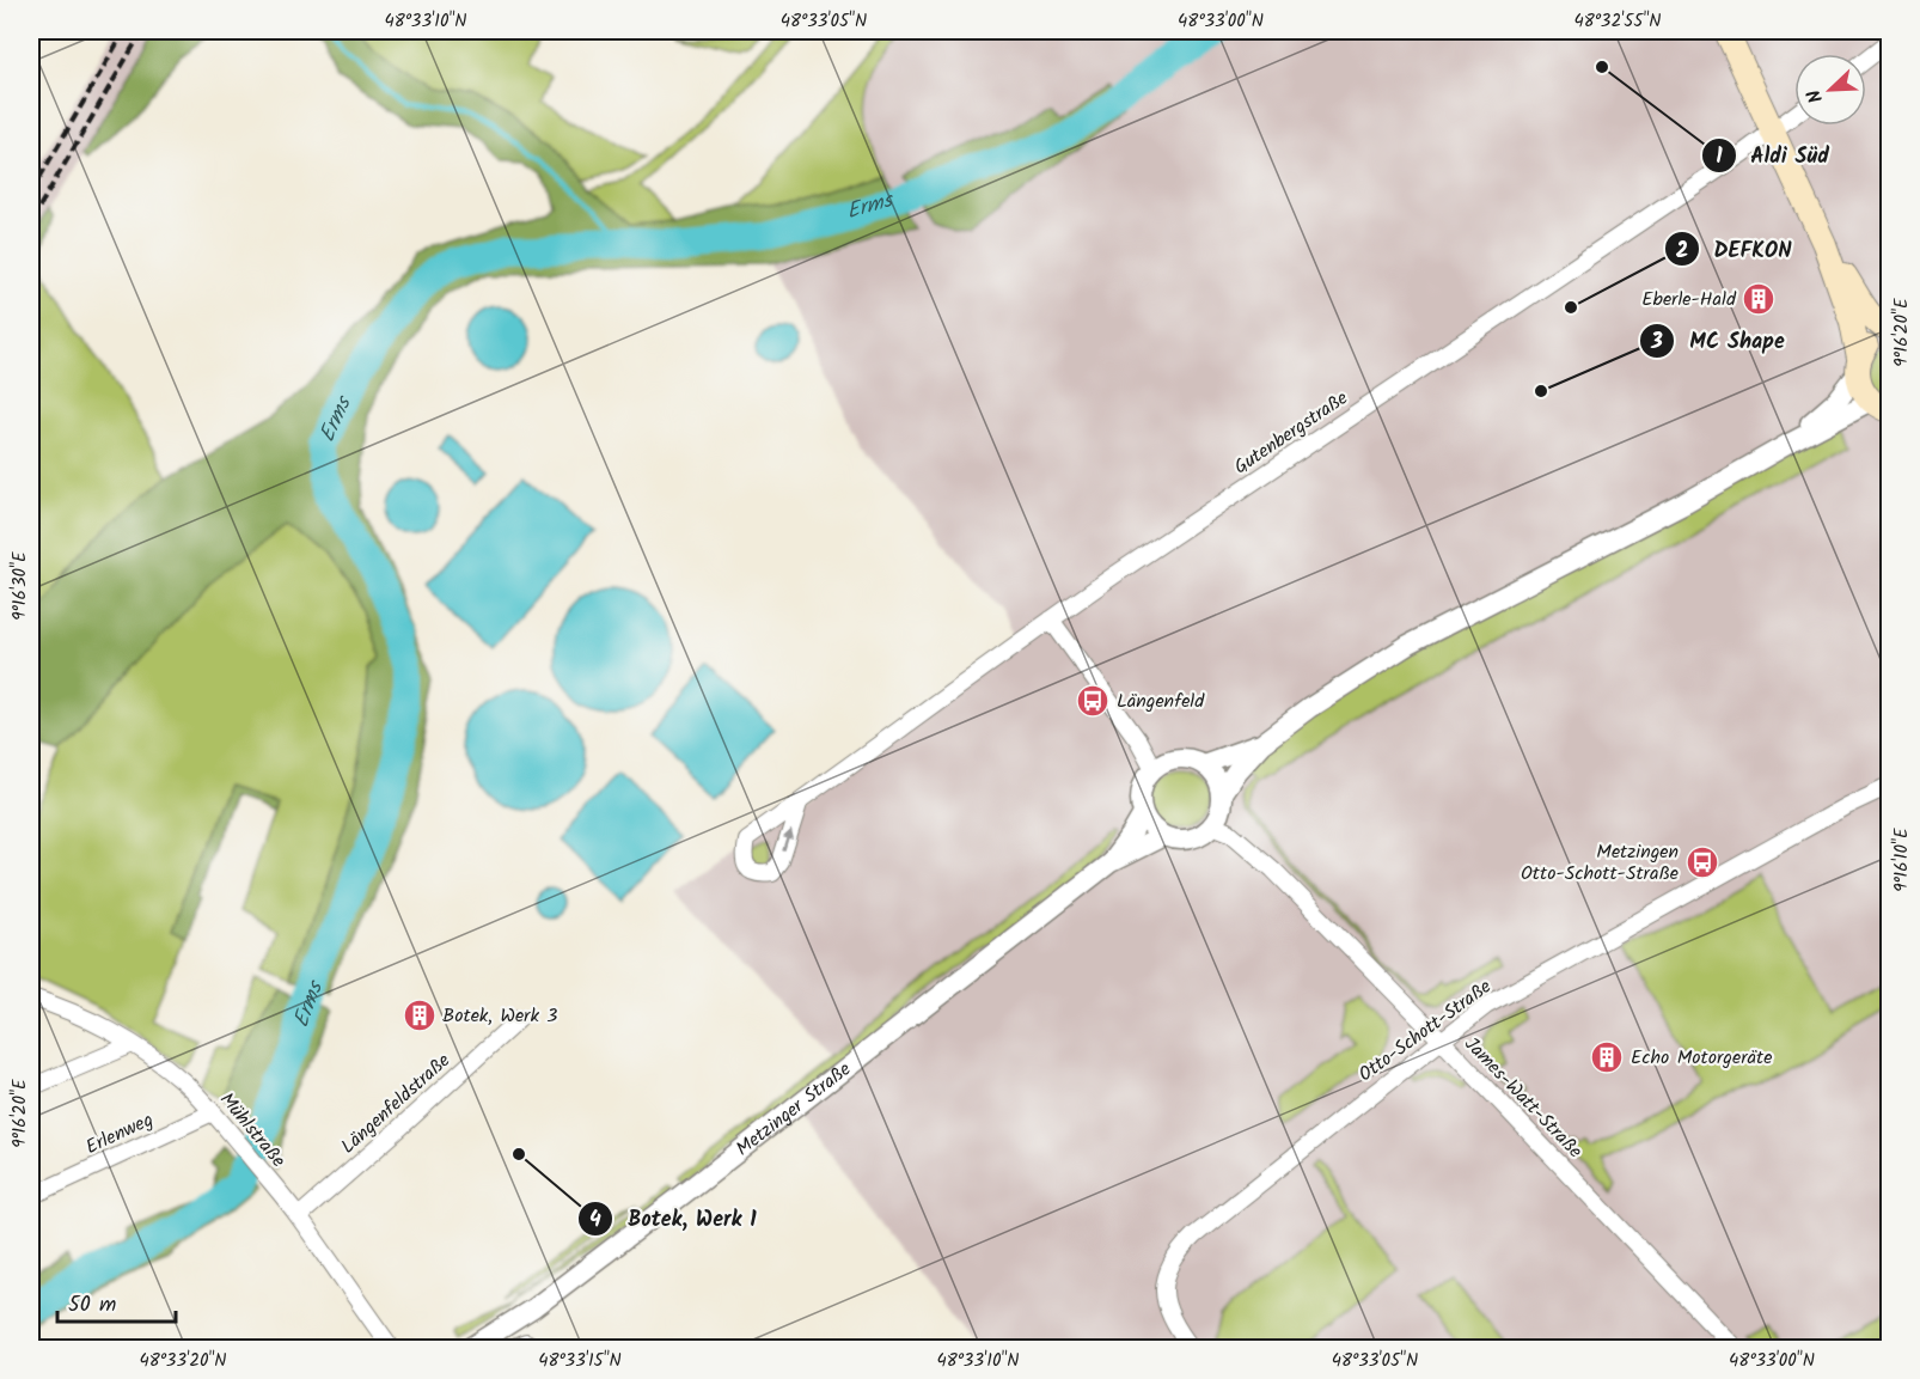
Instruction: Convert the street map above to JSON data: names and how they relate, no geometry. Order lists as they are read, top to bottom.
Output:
{
  "streets": {
    "street": [
      "Gutenbergstraße",
      "Otto-Schott-Straße",
      "James-Watt-Straße",
      "Längenfeldstraße",
      "Metzinger Straße",
      "Mühlstraße",
      "Erlenweg"
    ]
  },
  "crossings": [
    ["Otto-Schott-Straße", "James-Watt-Straße"],
    ["James-Watt-Straße", "Metzinger Straße"],
    ["Längenfeldstraße", "Mühlstraße"],
    ["Mühlstraße", "Erlenweg"]
  ],
  "water": ["Erms"],
  "places": {
    "other": [
      "Aldi Süd",
      "DEFKON",
      "MC Shape",
      "Botek, Werk 1"
    ],
    "building": ["Eberle-Hald", "Botek, Werk 3", "Echo Motorgeräte"],
    "bus stop": ["Längenfeld", "Metzingen Otto-Schott-Straße"]
  },
  "scale_bar": "50 m",
  "north": "bottom left",
  "coordinates": [
    "48°33'10\"N",
    "48°33'05\"N",
    "48°33'00\"N",
    "48°32'55\"N",
    "9°16'20\"E",
    "9°16'30\"E",
    "9°16'10\"E",
    "48°33'20\"N",
    "48°33'15\"N"
  ]
}
